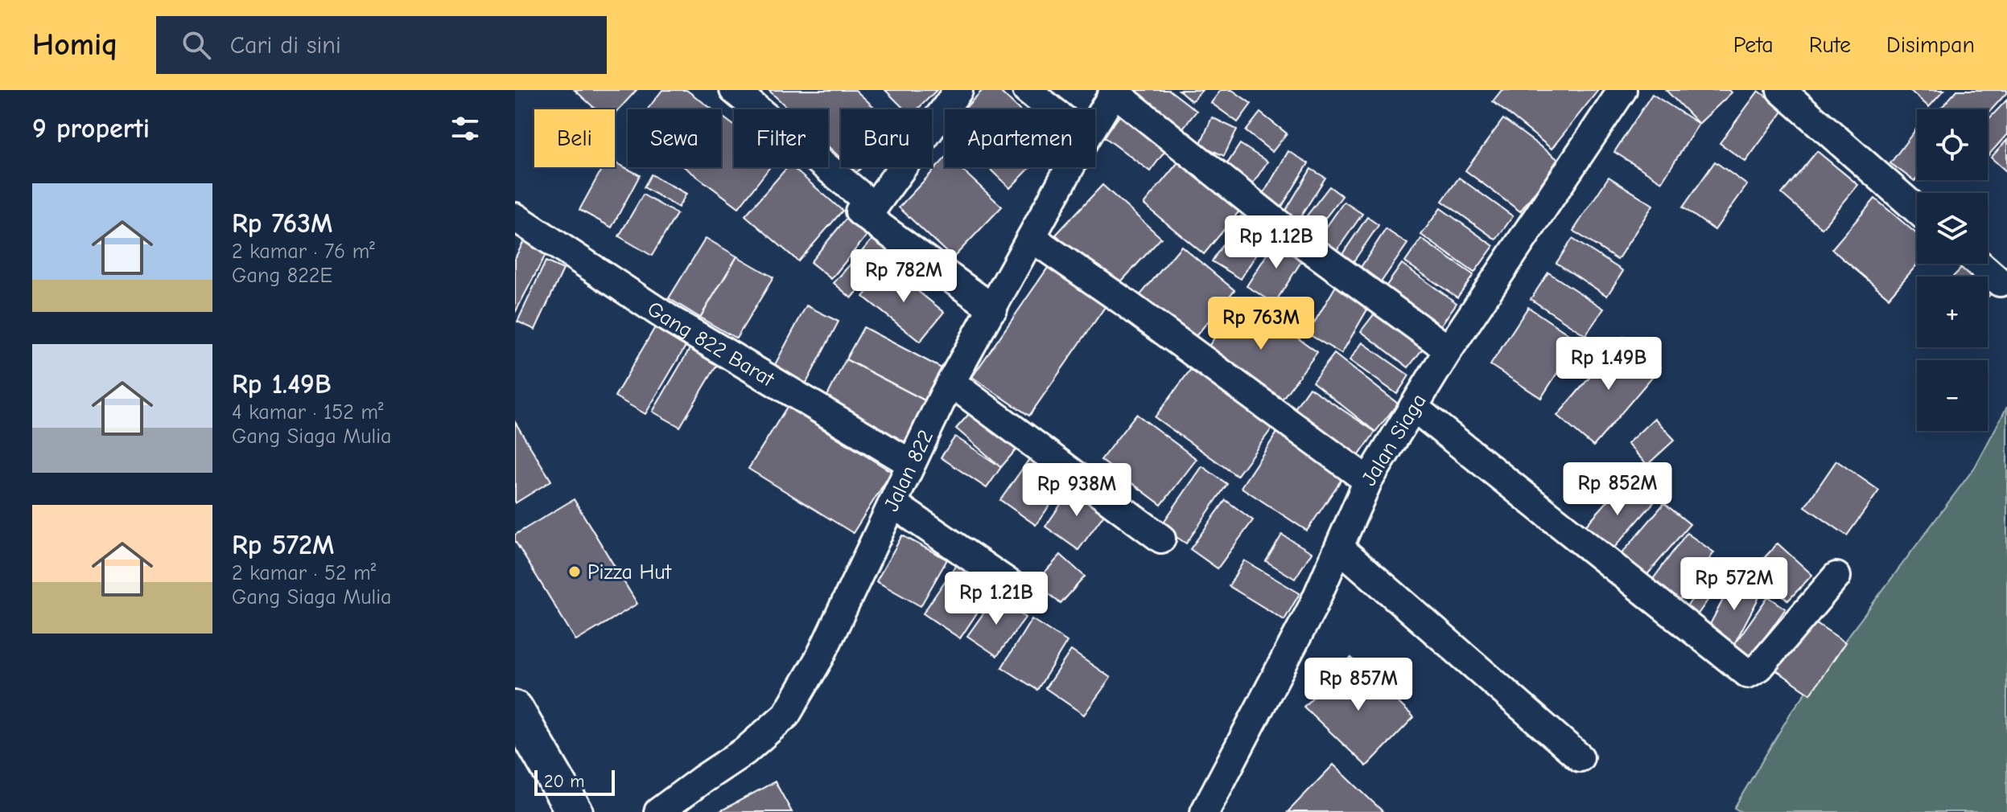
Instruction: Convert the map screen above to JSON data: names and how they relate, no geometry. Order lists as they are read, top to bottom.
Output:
{
  "streets": {
    "street": ["Gang 822 Barat", "Jalan Siaga", "Jalan 822"]
  },
  "crossings": [
    ["Gang 822 Barat", "Jalan 822"]
  ],
  "places": ["Pizza Hut"],
  "scale_bar": "20 m",
  "page": {
    "header": "Homiq",
    "search": "Cari di sini",
    "nav": ["Peta", "Rute", "Disimpan"],
    "heading": "9 properti",
    "map_buttons": ["+", "−"],
    "chip": [
      "Beli",
      "Sewa",
      "Filter",
      "Baru",
      "Apartemen"
    ],
    "list": [
      {
        "name": "Rp 763M",
        "note": "2 kamar · 76 m² · Gang 822E"
      },
      {
        "name": "Rp 1.49B",
        "note": "4 kamar · 152 m² · Gang Siaga Mulia"
      },
      {
        "name": "Rp 572M",
        "note": "2 kamar · 52 m² · Gang Siaga Mulia"
      }
    ],
    "price": [
      "Rp 1.12B",
      "Rp 782M",
      "Rp 763M",
      "Rp 1.49B",
      "Rp 852M",
      "Rp 938M",
      "Rp 572M",
      "Rp 1.21B",
      "Rp 857M"
    ],
    "scale": "20 m"
  }
}
